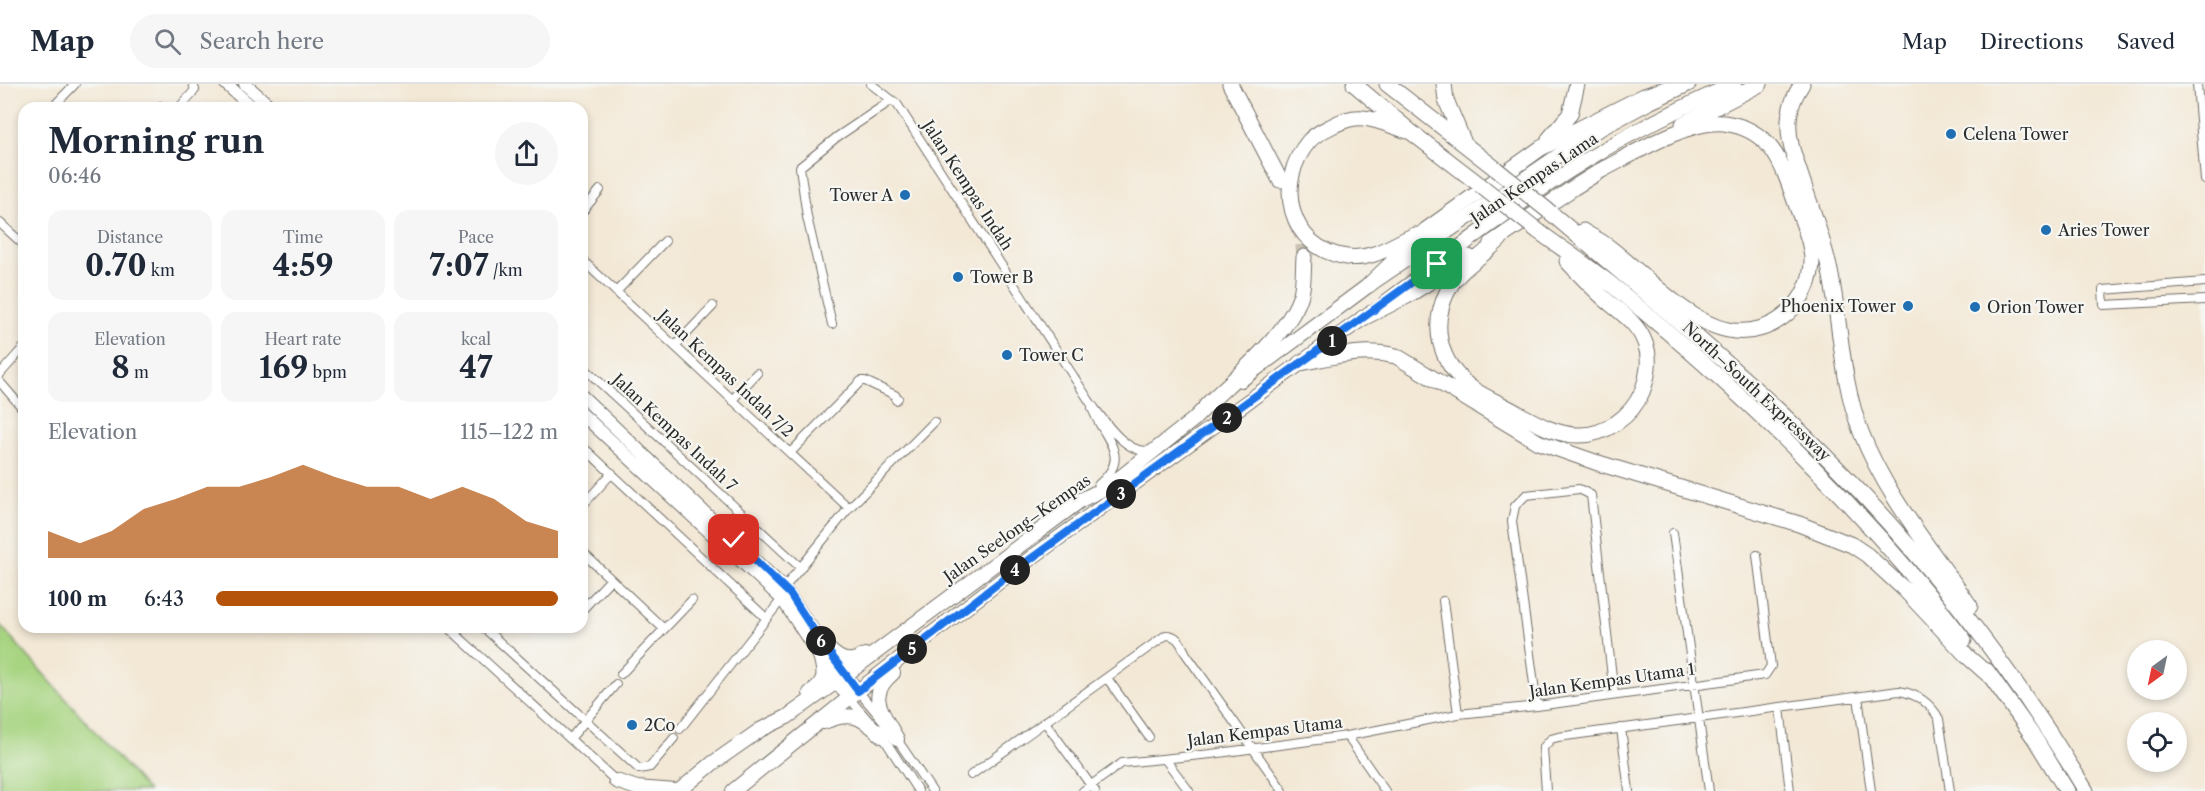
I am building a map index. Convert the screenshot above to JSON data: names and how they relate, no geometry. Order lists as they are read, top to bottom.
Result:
{
  "streets": {
    "highway": ["North–South Expressway"],
    "main road": ["Jalan Kempas Lama", "Jalan Seelong–Kempas"],
    "street": [
      "Jalan Kempas Indah",
      "Jalan Kempas Indah 7/2",
      "Jalan Kempas Indah 7",
      "Jalan Kempas Utama 1",
      "Jalan Kempas Utama"
    ]
  },
  "crossings": [
    ["Jalan Kempas Lama", "Jalan Seelong–Kempas"],
    ["Jalan Kempas Utama 1", "Jalan Kempas Utama"]
  ],
  "places": [
    "Celena Tower",
    "Tower A",
    "Aries Tower",
    "Tower B",
    "Phoenix Tower",
    "Orion Tower",
    "Tower C",
    "2Co"
  ],
  "north": "bottom left",
  "page": {
    "header": "Map",
    "search": "Search here",
    "nav": ["Map", "Directions", "Saved"],
    "heading": ["Morning run", "06:46"],
    "stats": [
      ["Distance", "0.70 km"],
      ["Time", "4:59"],
      ["Pace", "7:07 /km"],
      ["Elevation", "8 m"],
      ["Heart rate", "169 bpm"],
      ["kcal", "47"]
    ],
    "pins": [
      "1",
      "2",
      "3",
      "4",
      "6",
      "5"
    ],
    "chart": ["Elevation", "115–122 m"],
    "list": [
      {
        "name": "100 m",
        "note": "6:43"
      }
    ]
  }
}
